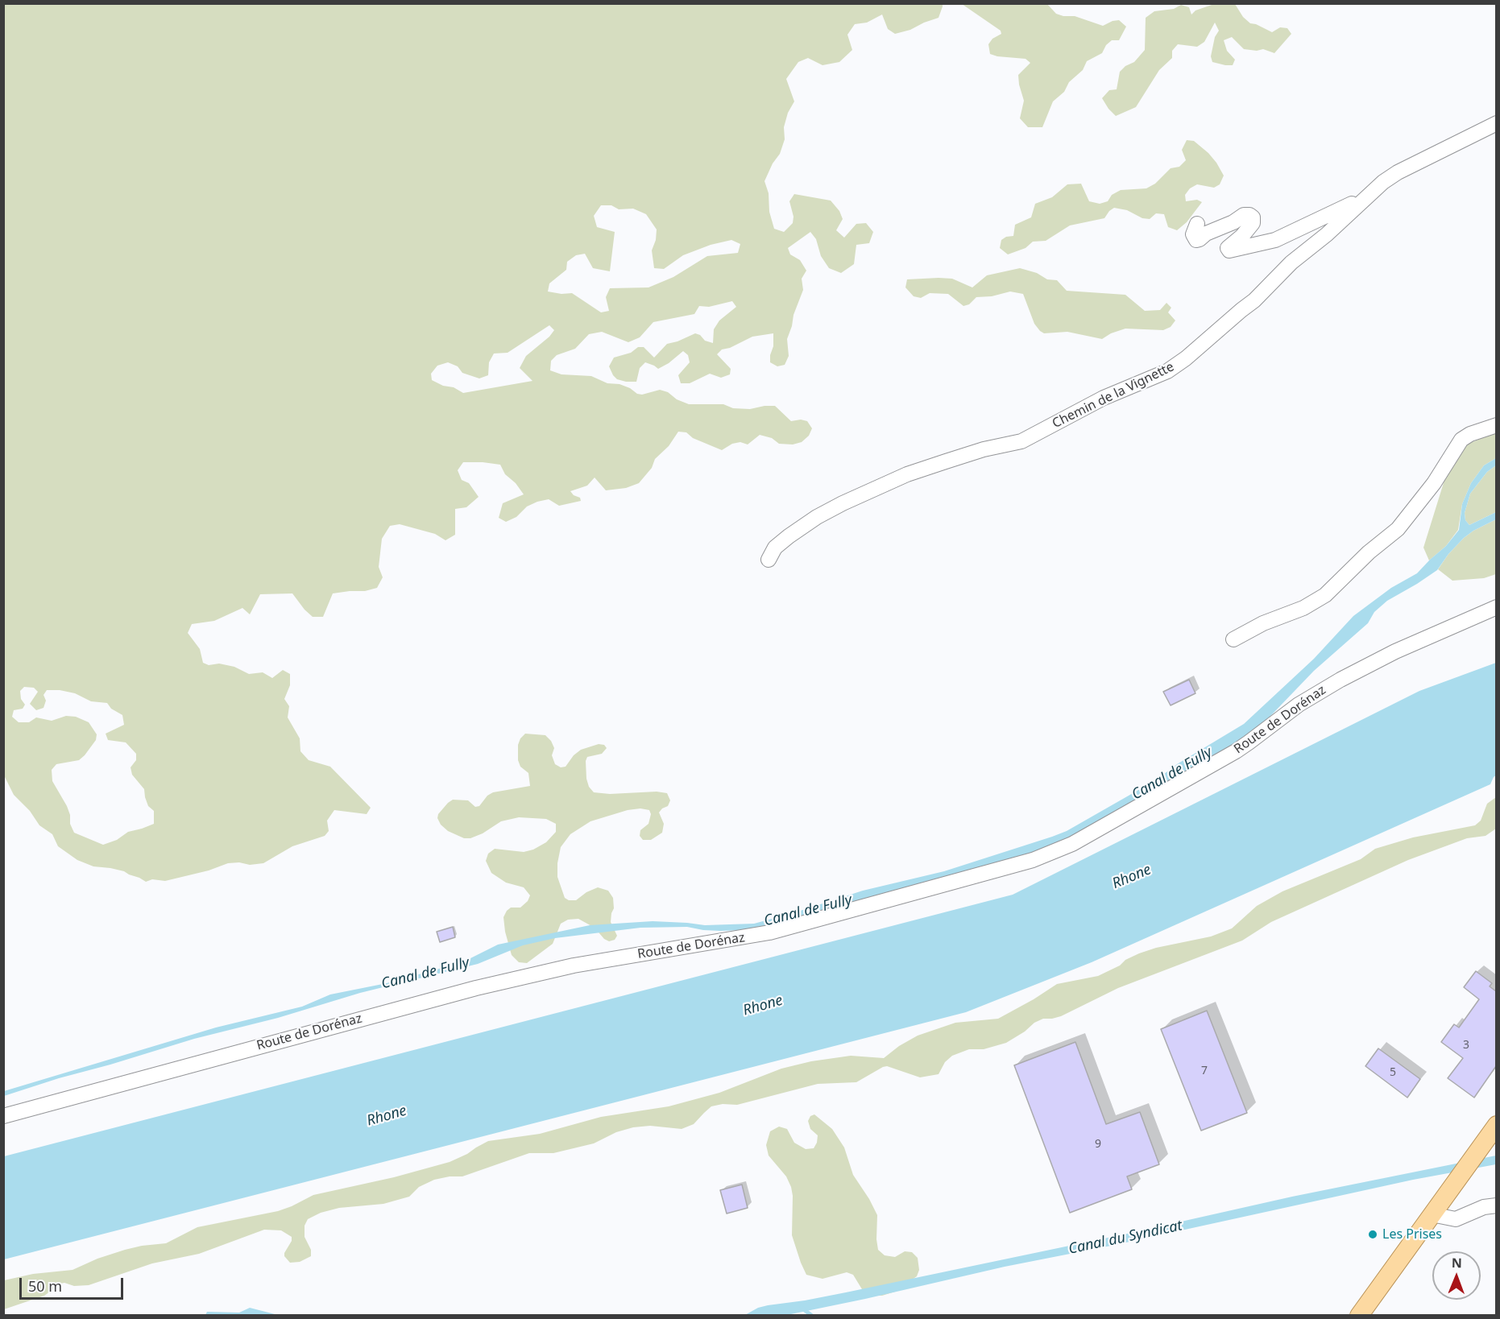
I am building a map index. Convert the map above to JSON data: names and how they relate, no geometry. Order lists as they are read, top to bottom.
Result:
{
  "streets": {
    "street": ["Chemin de la Vignette", "Route de Dorénaz"]
  },
  "water": ["Canal de Fully", "Rhone", "Canal du Syndicat"],
  "places": ["Les Prises"],
  "house_numbers": [
    "3",
    "7",
    "5",
    "9"
  ],
  "scale_bar": "50 m",
  "north": "top"
}
